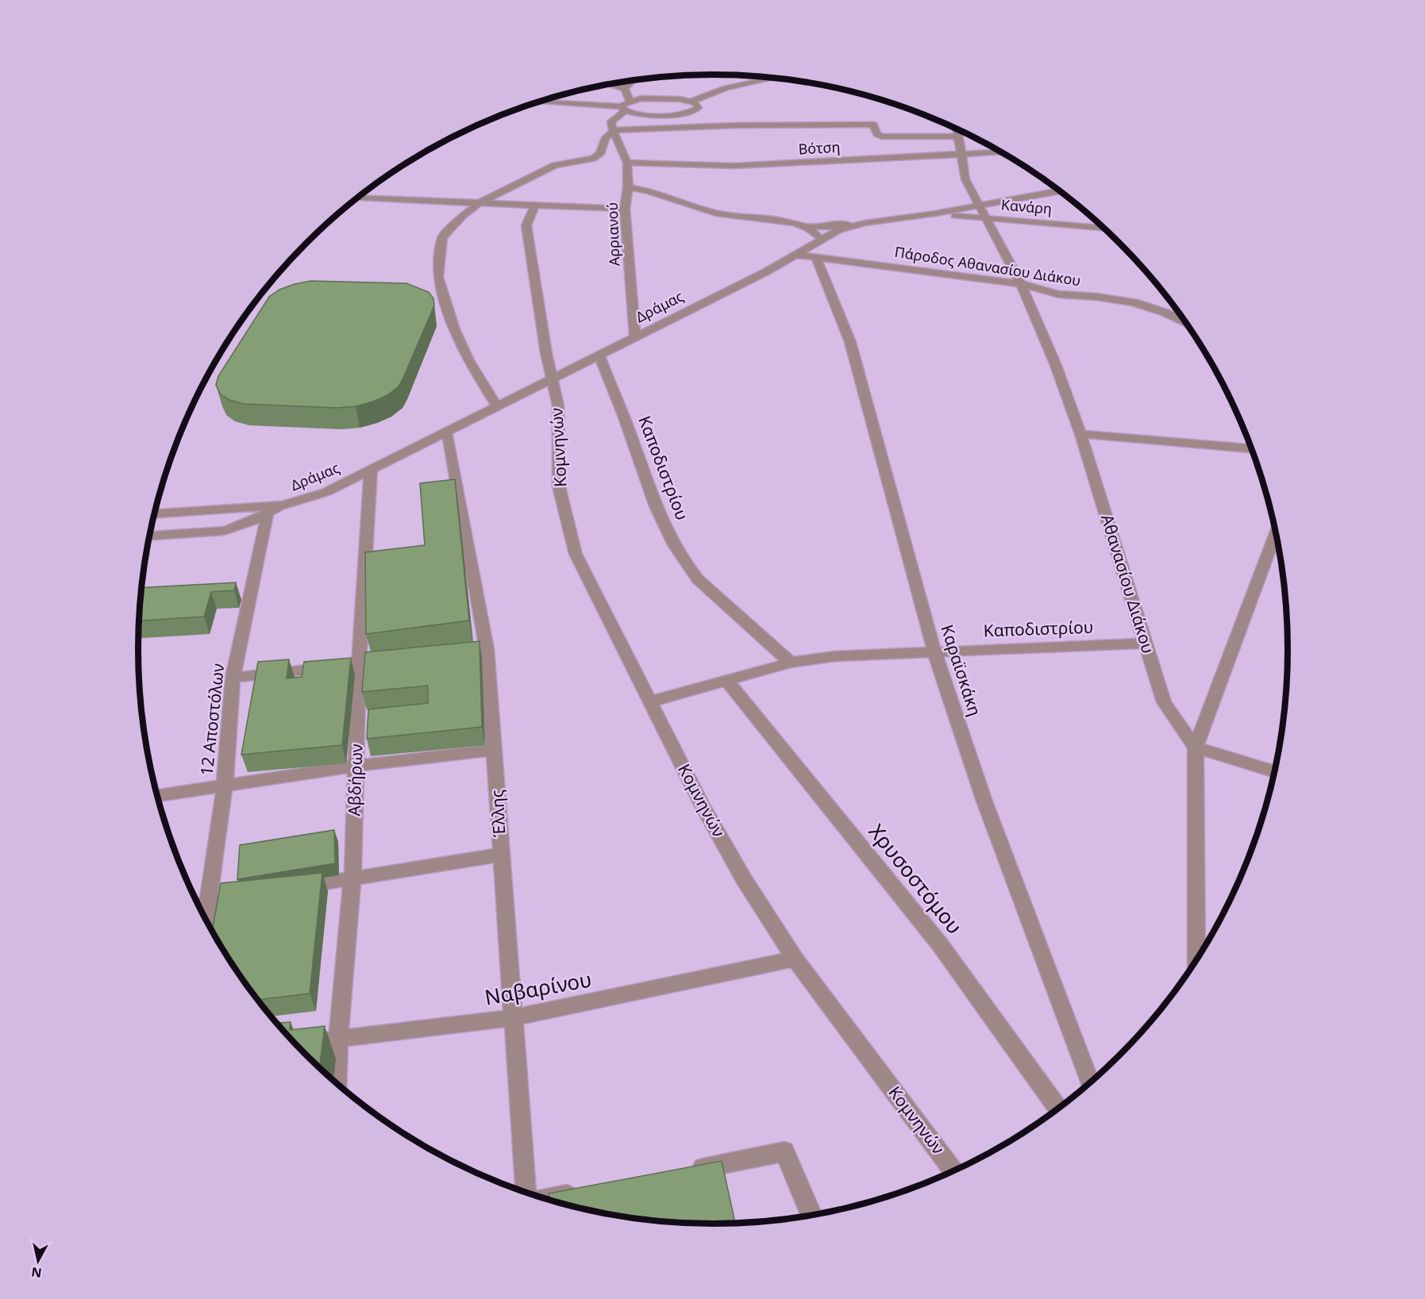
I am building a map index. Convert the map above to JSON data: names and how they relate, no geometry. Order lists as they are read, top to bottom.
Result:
{
  "streets": {
    "street": [
      "Βότση",
      "Κανάρη",
      "Αρριανού",
      "Πάροδος Αθανασίου Διάκου",
      "Δράμας",
      "Κομνηνών",
      "Καποδιστρίου",
      "Αθανασίου Διάκου",
      "Καραϊσκάκη",
      "12 Αποστόλων",
      "Αβδήρων",
      "Έλλης",
      "Χρυσοστόμου",
      "Ναβαρίνου"
    ]
  },
  "crossings": [
    ["Βότση", "Αρριανού"],
    ["Βότση", "Αθανασίου Διάκου"],
    ["Κανάρη", "Δράμας"],
    ["Κανάρη", "Αθανασίου Διάκου"],
    ["Αρριανού", "Δράμας"],
    ["Πάροδος Αθανασίου Διάκου", "Δράμας"],
    ["Πάροδος Αθανασίου Διάκου", "Αθανασίου Διάκου"],
    ["Πάροδος Αθανασίου Διάκου", "Καραϊσκάκη"],
    ["Δράμας", "Κομνηνών"],
    ["Δράμας", "Καποδιστρίου"],
    ["Δράμας", "Αθανασίου Διάκου"],
    ["Δράμας", "12 Αποστόλων"],
    ["Δράμας", "Αβδήρων"],
    ["Δράμας", "Έλλης"],
    ["Κομνηνών", "Καποδιστρίου"],
    ["Κομνηνών", "Ναβαρίνου"],
    ["Καποδιστρίου", "Αθανασίου Διάκου"],
    ["Καποδιστρίου", "Καραϊσκάκη"],
    ["Καποδιστρίου", "Χρυσοστόμου"],
    ["Αβδήρων", "Ναβαρίνου"],
    ["Έλλης", "Ναβαρίνου"]
  ],
  "north": "bottom"
}
